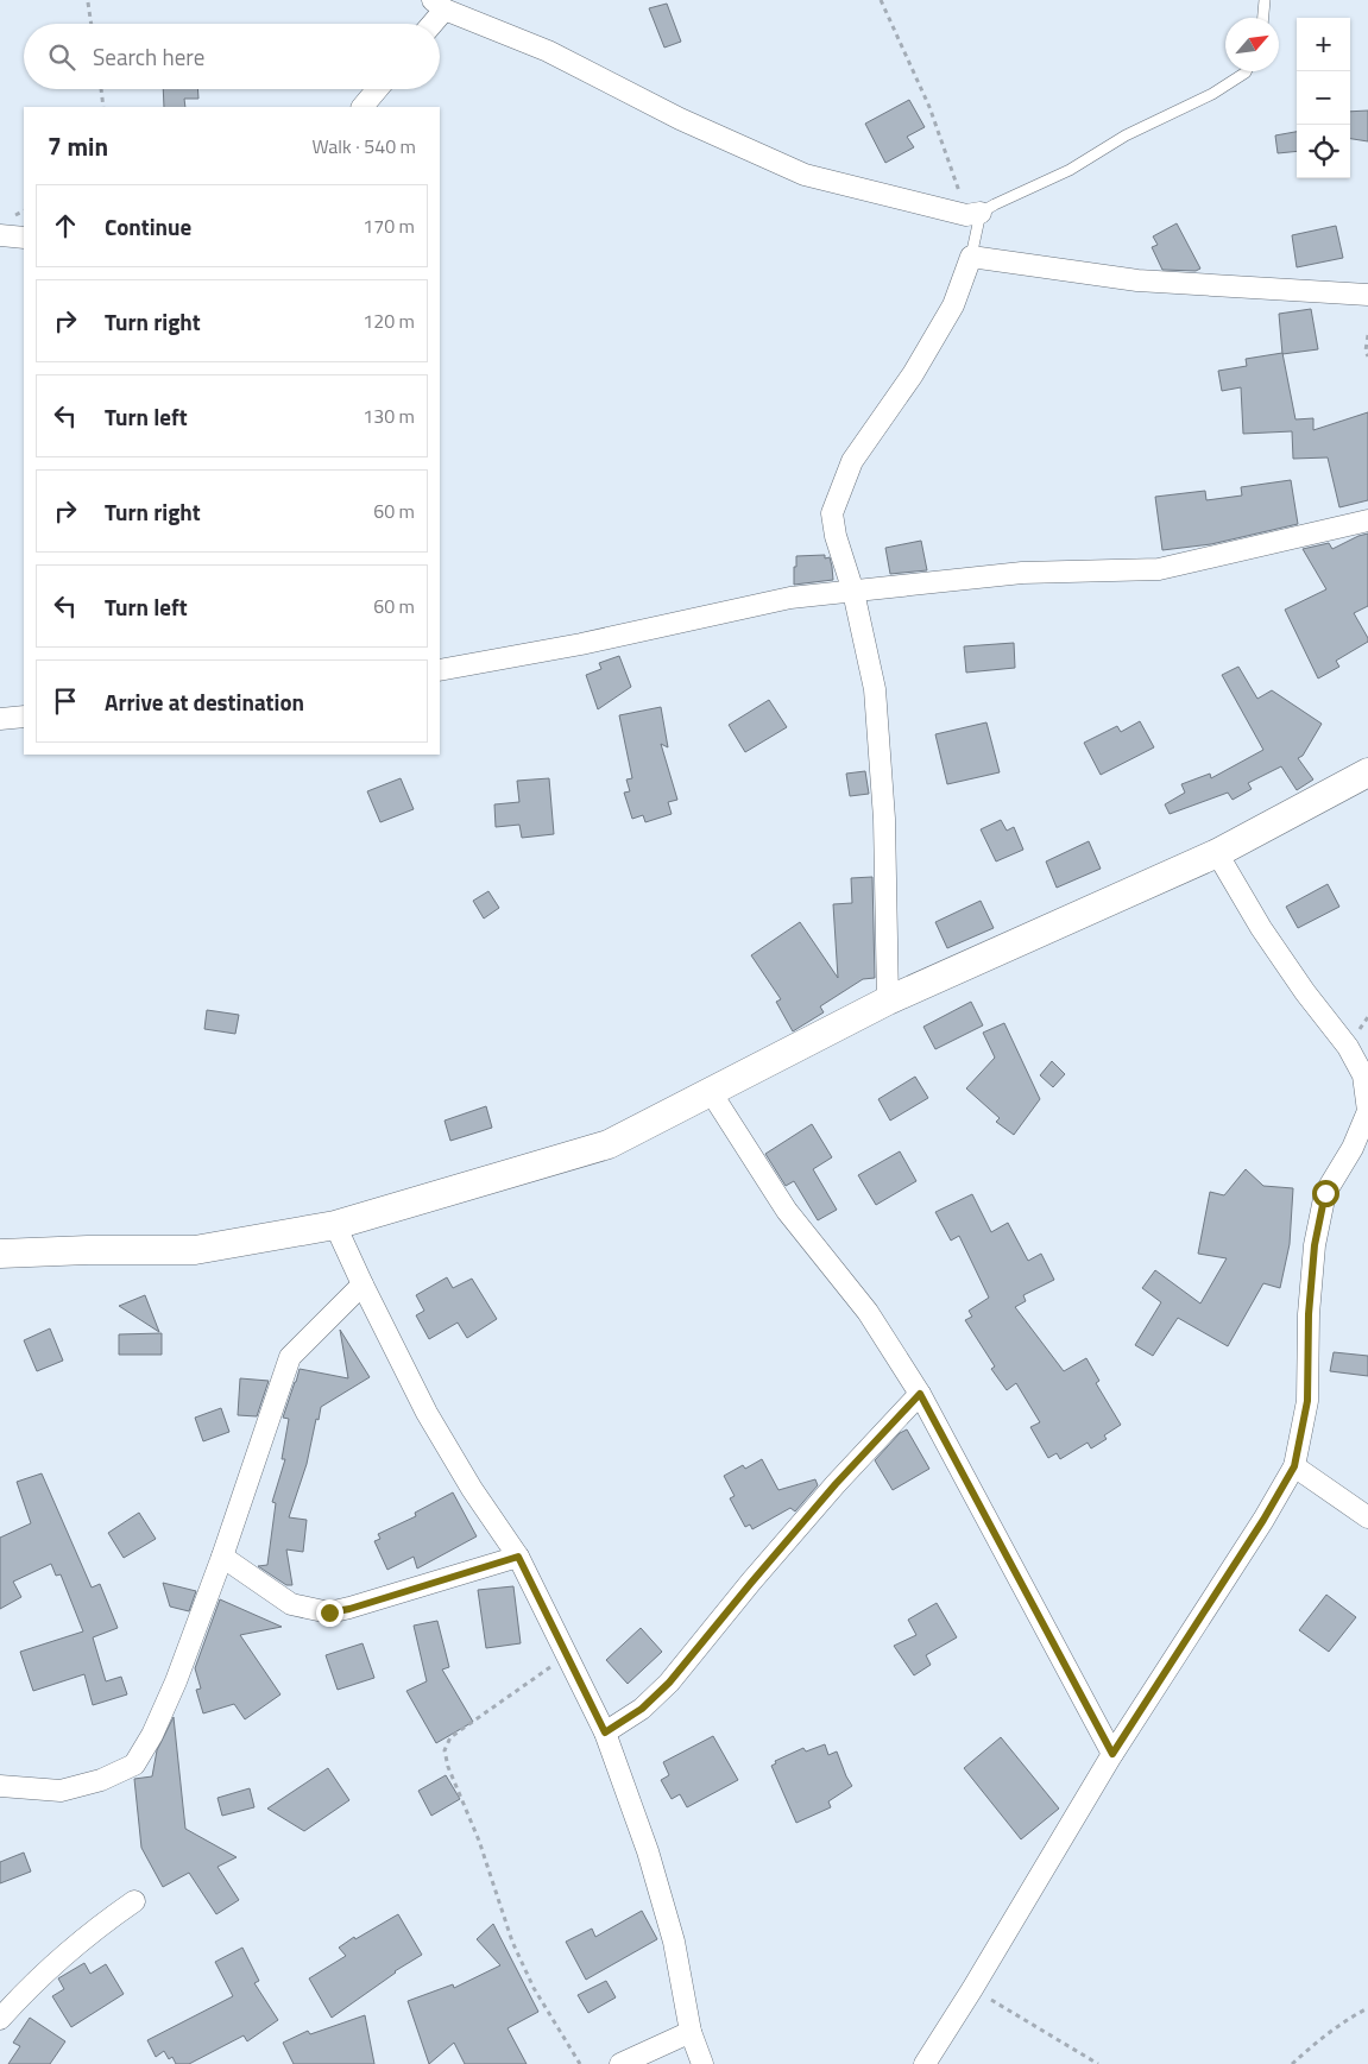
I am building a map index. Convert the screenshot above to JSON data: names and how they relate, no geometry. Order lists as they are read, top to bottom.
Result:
{
  "north": "top right",
  "page": {
    "map_buttons": ["+", "−"],
    "search": "Search here",
    "heading": ["7 min", "Walk · 540 m"],
    "list": [
      ["Continue", "170 m"],
      ["Turn right", "120 m"],
      ["Turn left", "130 m"],
      ["Turn right", "60 m"],
      ["Turn left", "60 m"],
      "Arrive at destination"
    ]
  }
}
